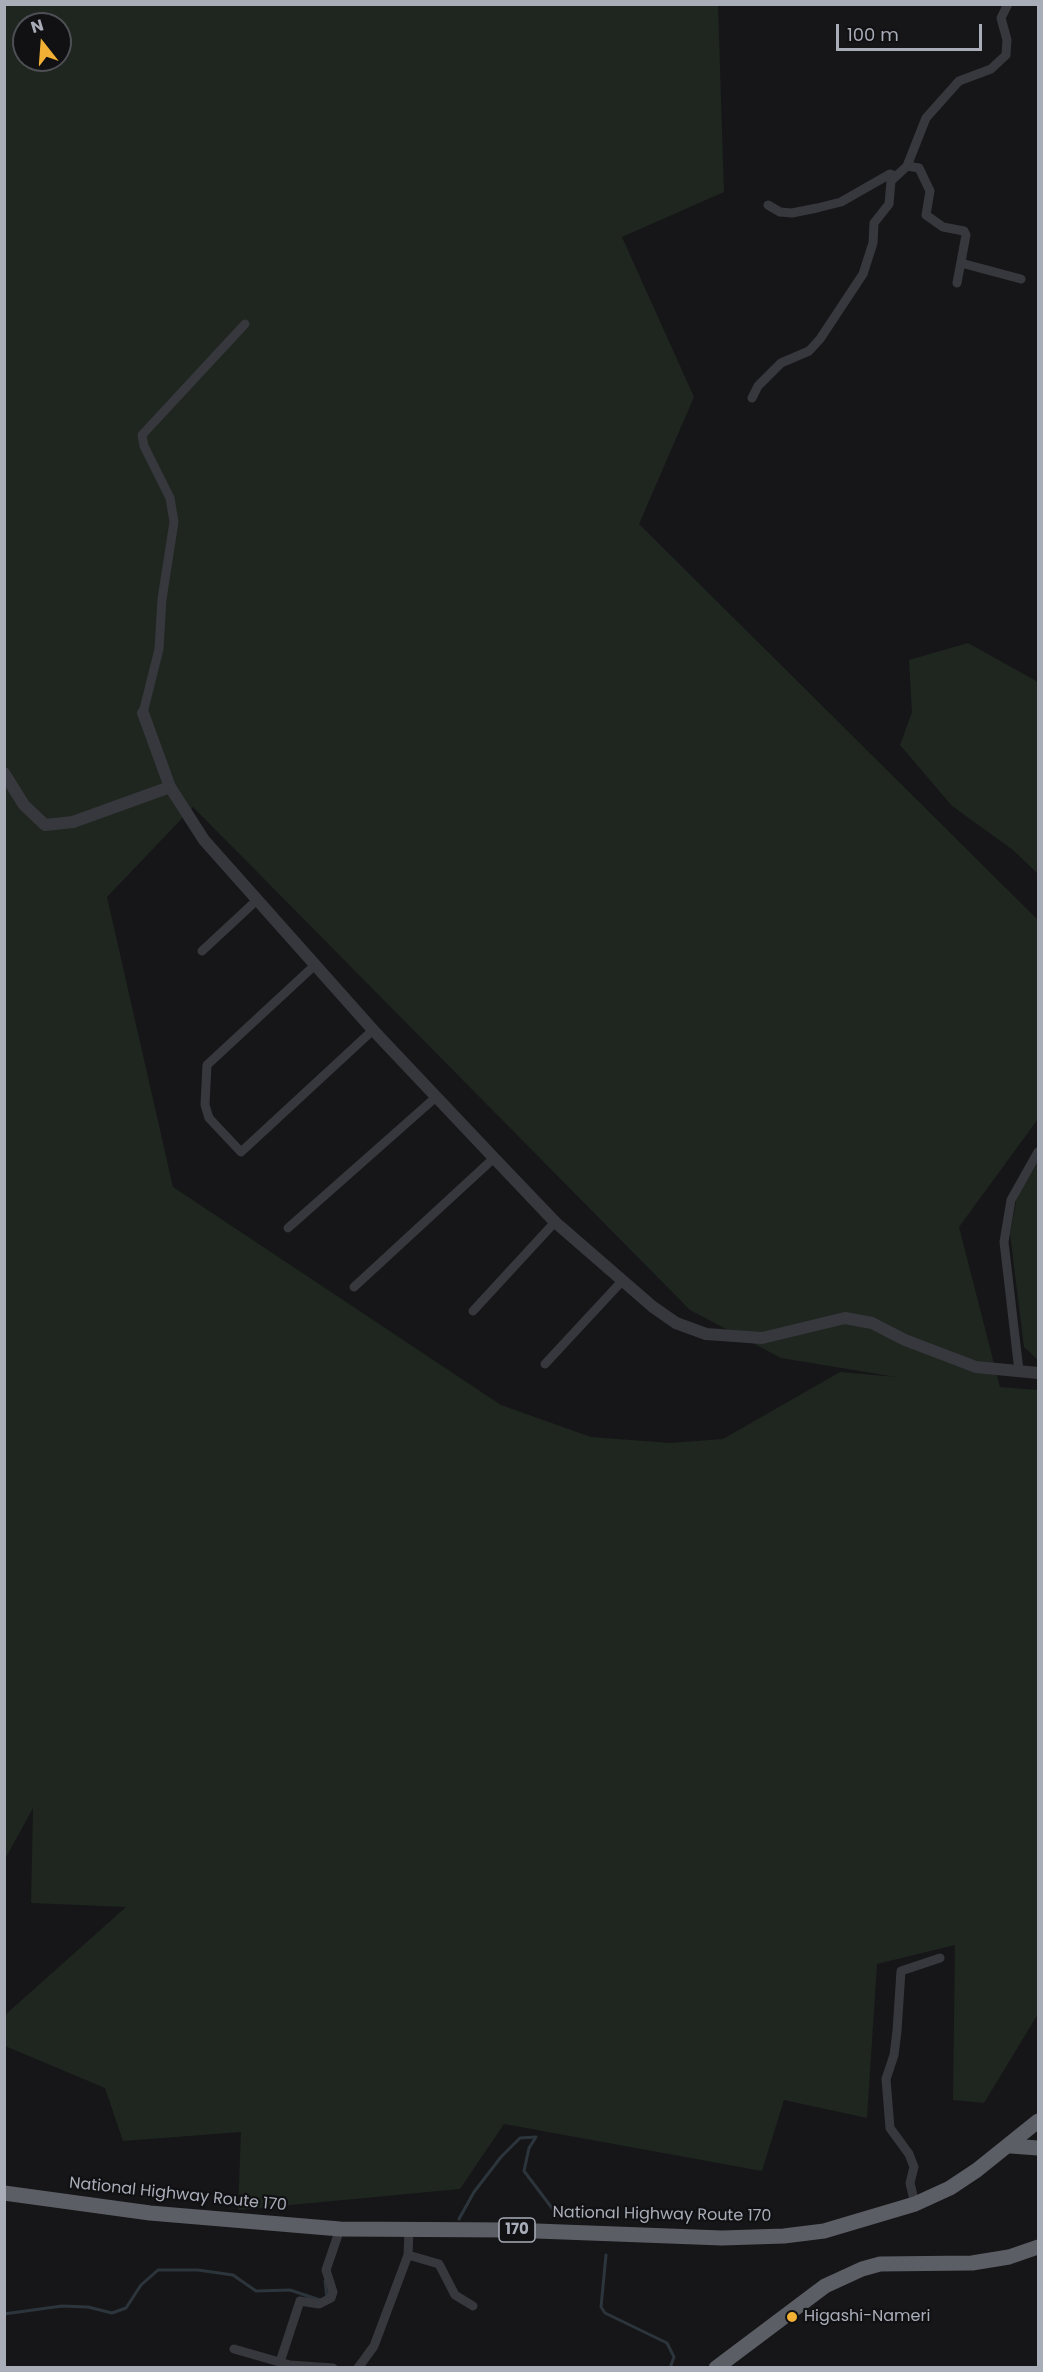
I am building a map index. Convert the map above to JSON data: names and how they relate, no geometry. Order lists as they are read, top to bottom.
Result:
{
  "streets": {
    "highway": ["National Highway Route 170", "170"]
  },
  "places": ["Higashi-Nameri"],
  "scale_bar": "100 m",
  "north": "top"
}
